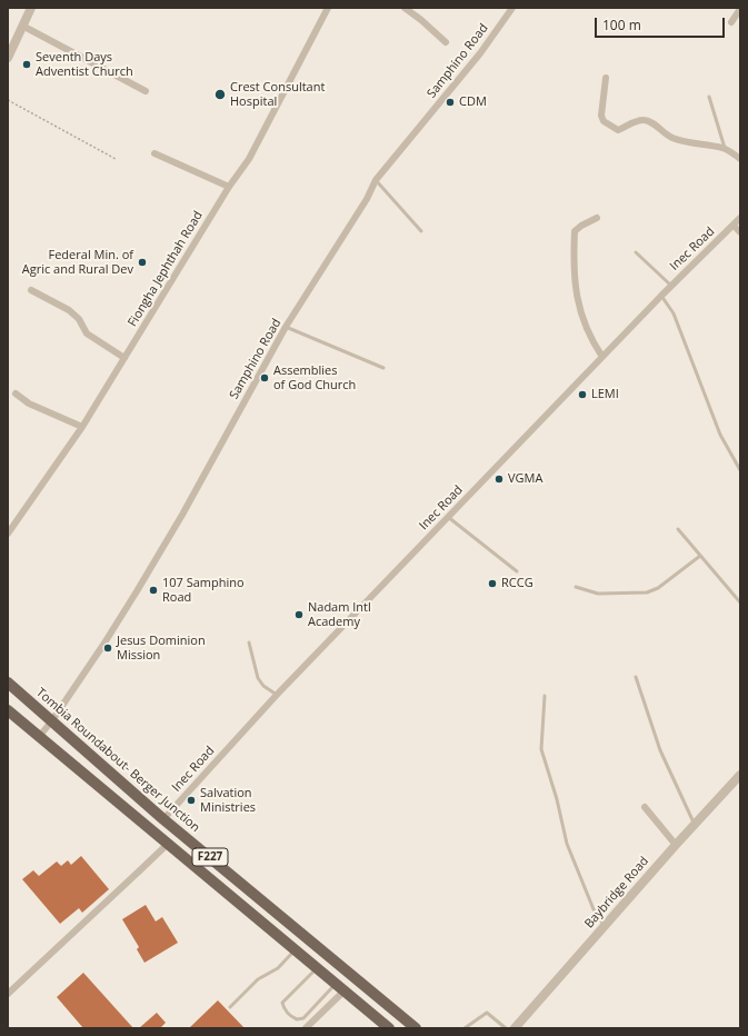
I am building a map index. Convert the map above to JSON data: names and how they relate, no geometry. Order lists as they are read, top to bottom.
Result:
{
  "streets": {
    "main road": ["Tombia Roundabout- Berger Junction", "F227"],
    "street": [
      "Samphino Road",
      "Inec Road",
      "Fiongha Jephthah Road",
      "Baybridge Road"
    ]
  },
  "crossings": [
    ["Samphino Road", "Tombia Roundabout- Berger Junction"],
    ["Samphino Road", "F227"],
    ["Inec Road", "Tombia Roundabout- Berger Junction"]
  ],
  "places": [
    "Seventh Days Adventist Church",
    "Crest Consultant Hospital",
    "CDM",
    "Federal Min. of Agric and Rural Dev",
    "Assemblies of God Church",
    "LEMI",
    "VGMA",
    "RCCG",
    "107 Samphino Road",
    "Nadam Intl Academy",
    "Jesus Dominion Mission",
    "Salvation Ministries"
  ],
  "scale_bar": "100 m"
}
